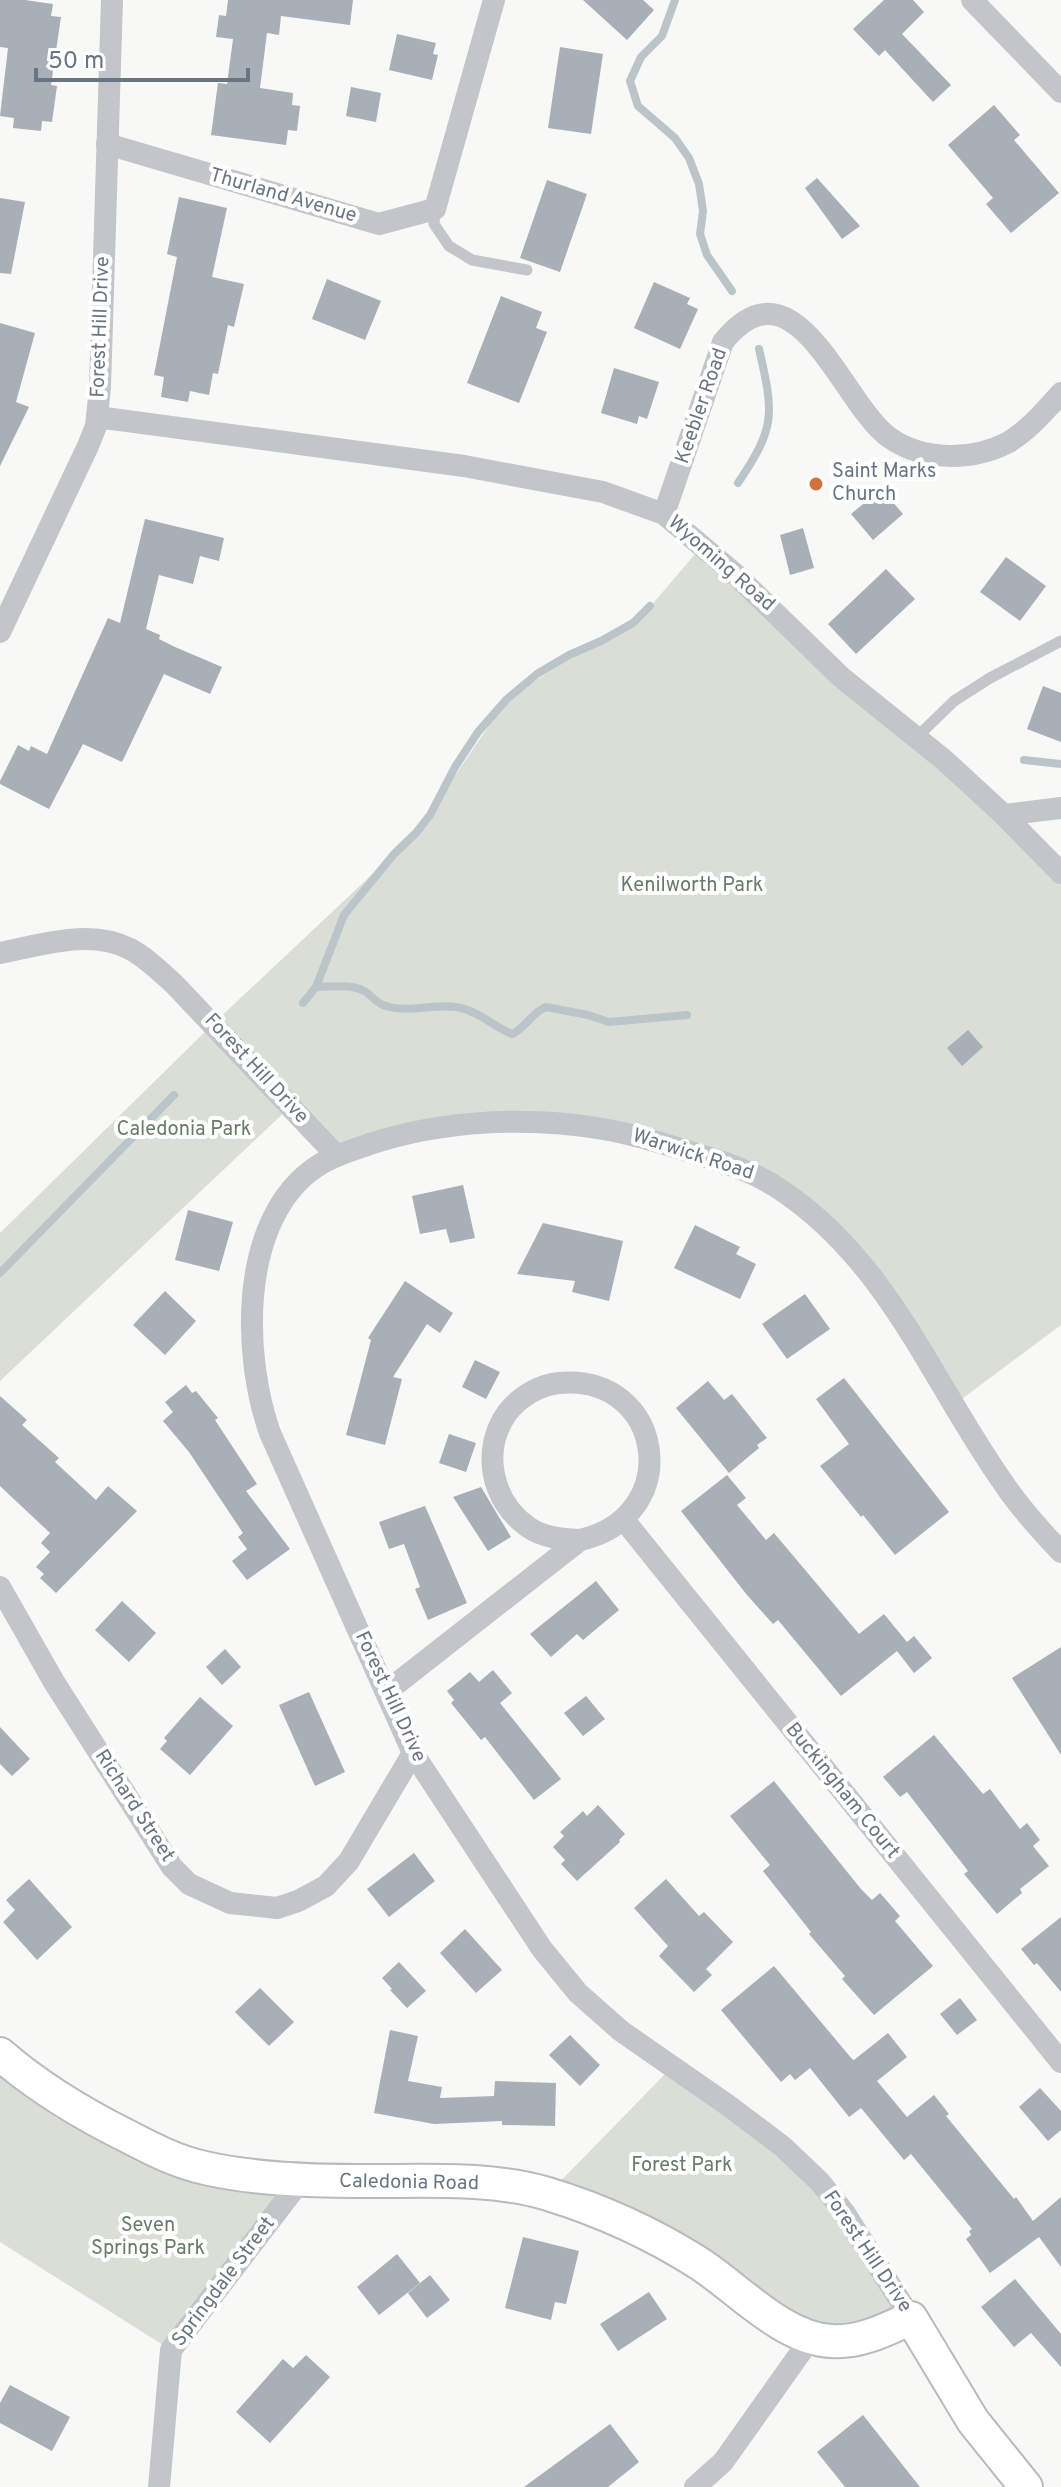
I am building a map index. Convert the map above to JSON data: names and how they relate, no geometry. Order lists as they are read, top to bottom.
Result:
{
  "streets": {
    "street": [
      "Thurland Avenue",
      "Forest Hill Drive",
      "Keebler Road",
      "Wyoming Road",
      "Warwick Road",
      "Buckingham Court",
      "Richard Street",
      "Caledonia Road",
      "Springdale Street"
    ]
  },
  "crossings": [
    ["Thurland Avenue", "Forest Hill Drive"],
    ["Forest Hill Drive", "Wyoming Road"],
    ["Forest Hill Drive", "Warwick Road"],
    ["Forest Hill Drive", "Richard Street"],
    ["Forest Hill Drive", "Caledonia Road"],
    ["Keebler Road", "Wyoming Road"],
    ["Caledonia Road", "Springdale Street"]
  ],
  "parks": [
    "Kenilworth Park",
    "Caledonia Park",
    "Forest Park",
    "Seven Springs Park"
  ],
  "places": ["Saint Marks Church"],
  "scale_bar": "50 m"
}
